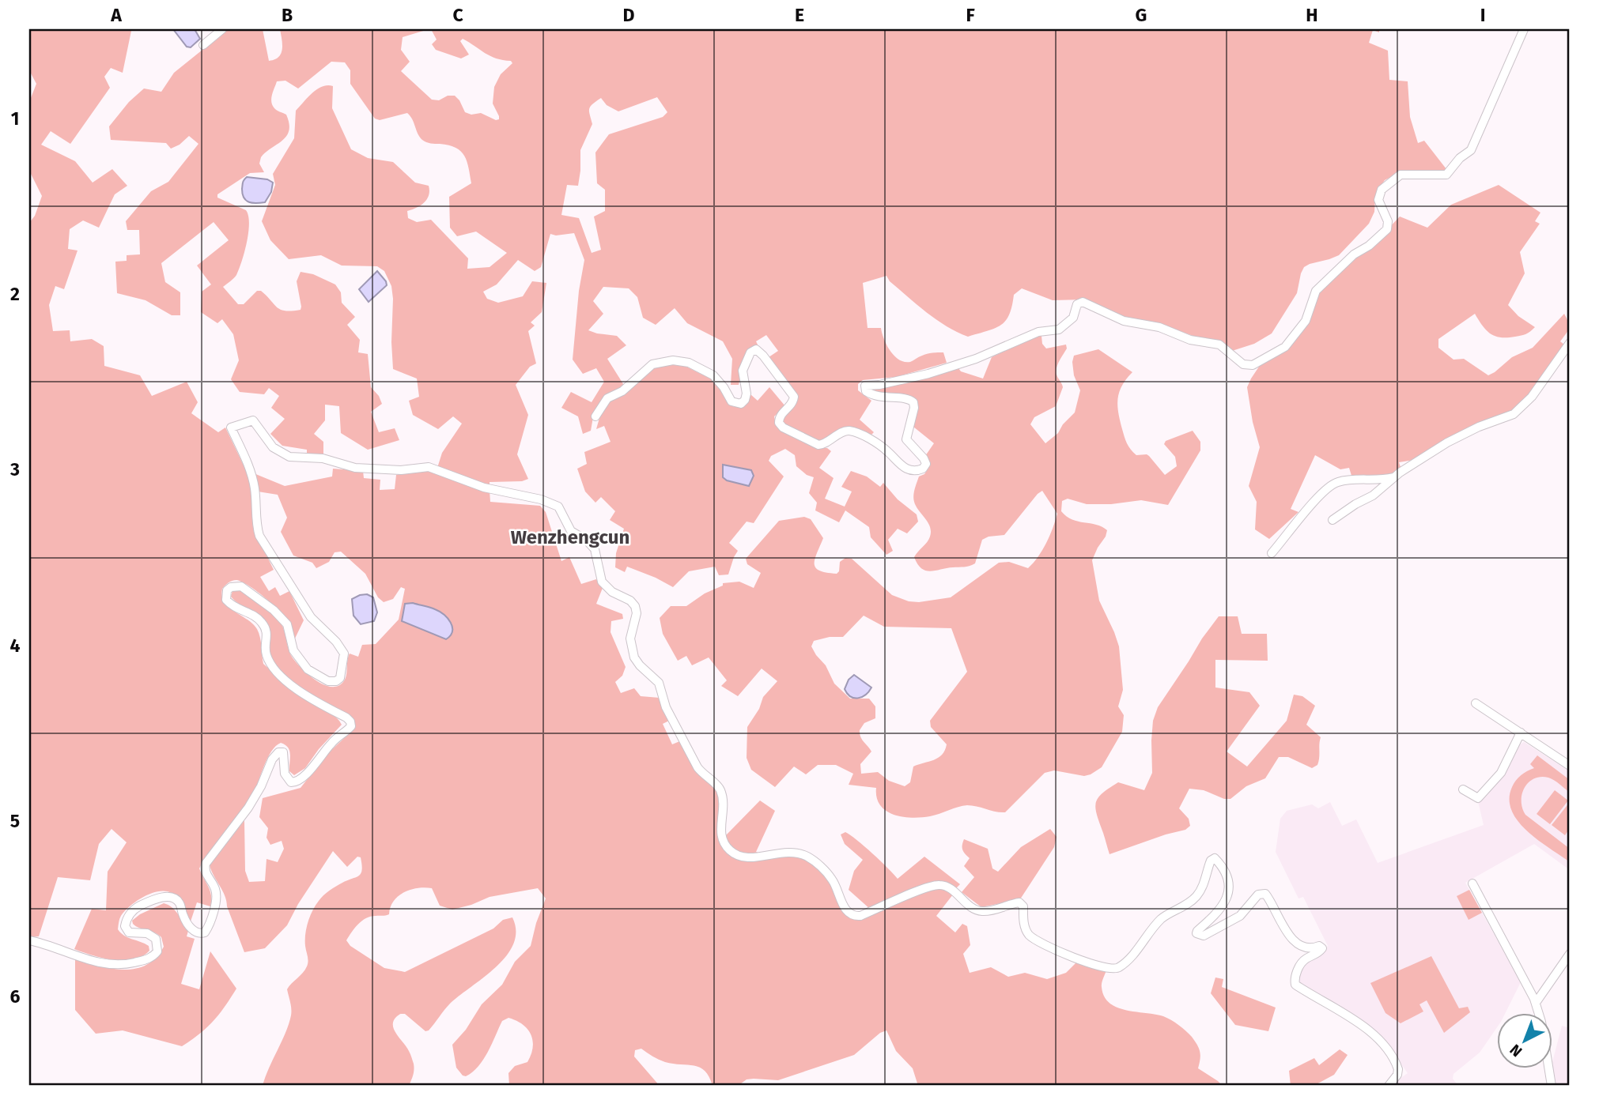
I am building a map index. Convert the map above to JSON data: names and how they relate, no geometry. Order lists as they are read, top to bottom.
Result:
{
  "districts": ["Wenzhengcun"],
  "north": "bottom left",
  "grid": {
    "columns": [
      "A",
      "B",
      "C",
      "D",
      "E",
      "F",
      "G",
      "H",
      "I"
    ],
    "rows": [
      "1",
      "2",
      "3",
      "4",
      "5",
      "6"
    ]
  }
}
